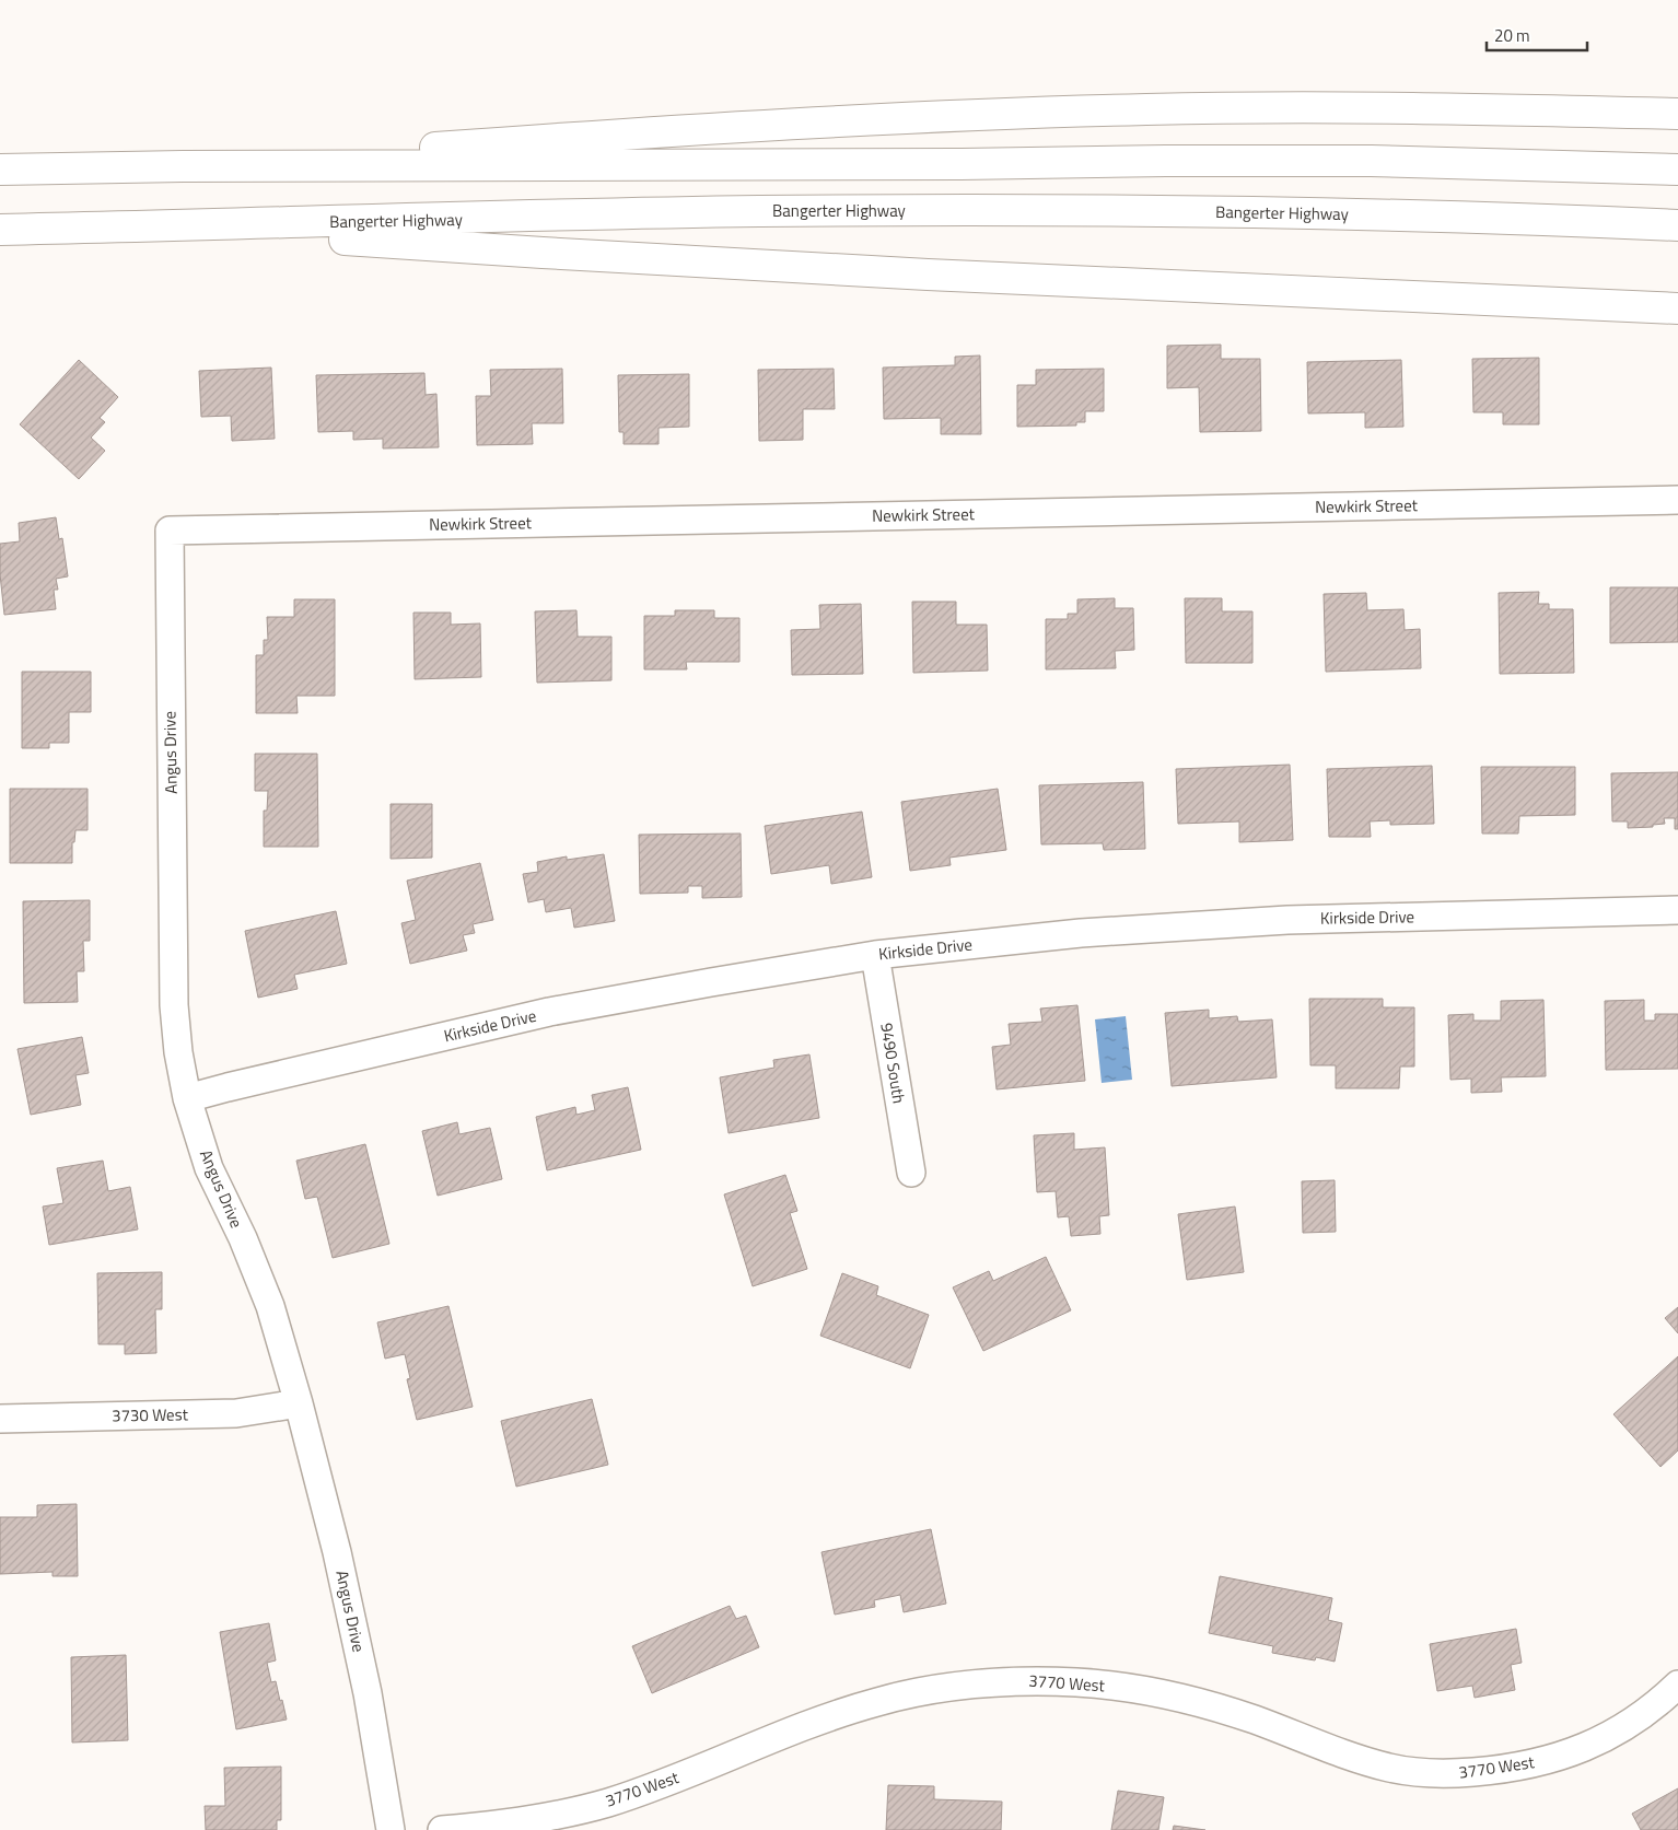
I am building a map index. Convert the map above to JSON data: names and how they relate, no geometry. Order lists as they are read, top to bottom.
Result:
{
  "streets": {
    "highway": ["Bangerter Highway"],
    "street": [
      "Newkirk Street",
      "Angus Drive",
      "Kirkside Drive",
      "9490 South",
      "3730 West",
      "3770 West"
    ]
  },
  "crossings": [
    ["Newkirk Street", "Angus Drive"],
    ["Angus Drive", "Kirkside Drive"],
    ["Angus Drive", "3730 West"],
    ["Kirkside Drive", "9490 South"]
  ],
  "scale_bar": "20 m"
}
